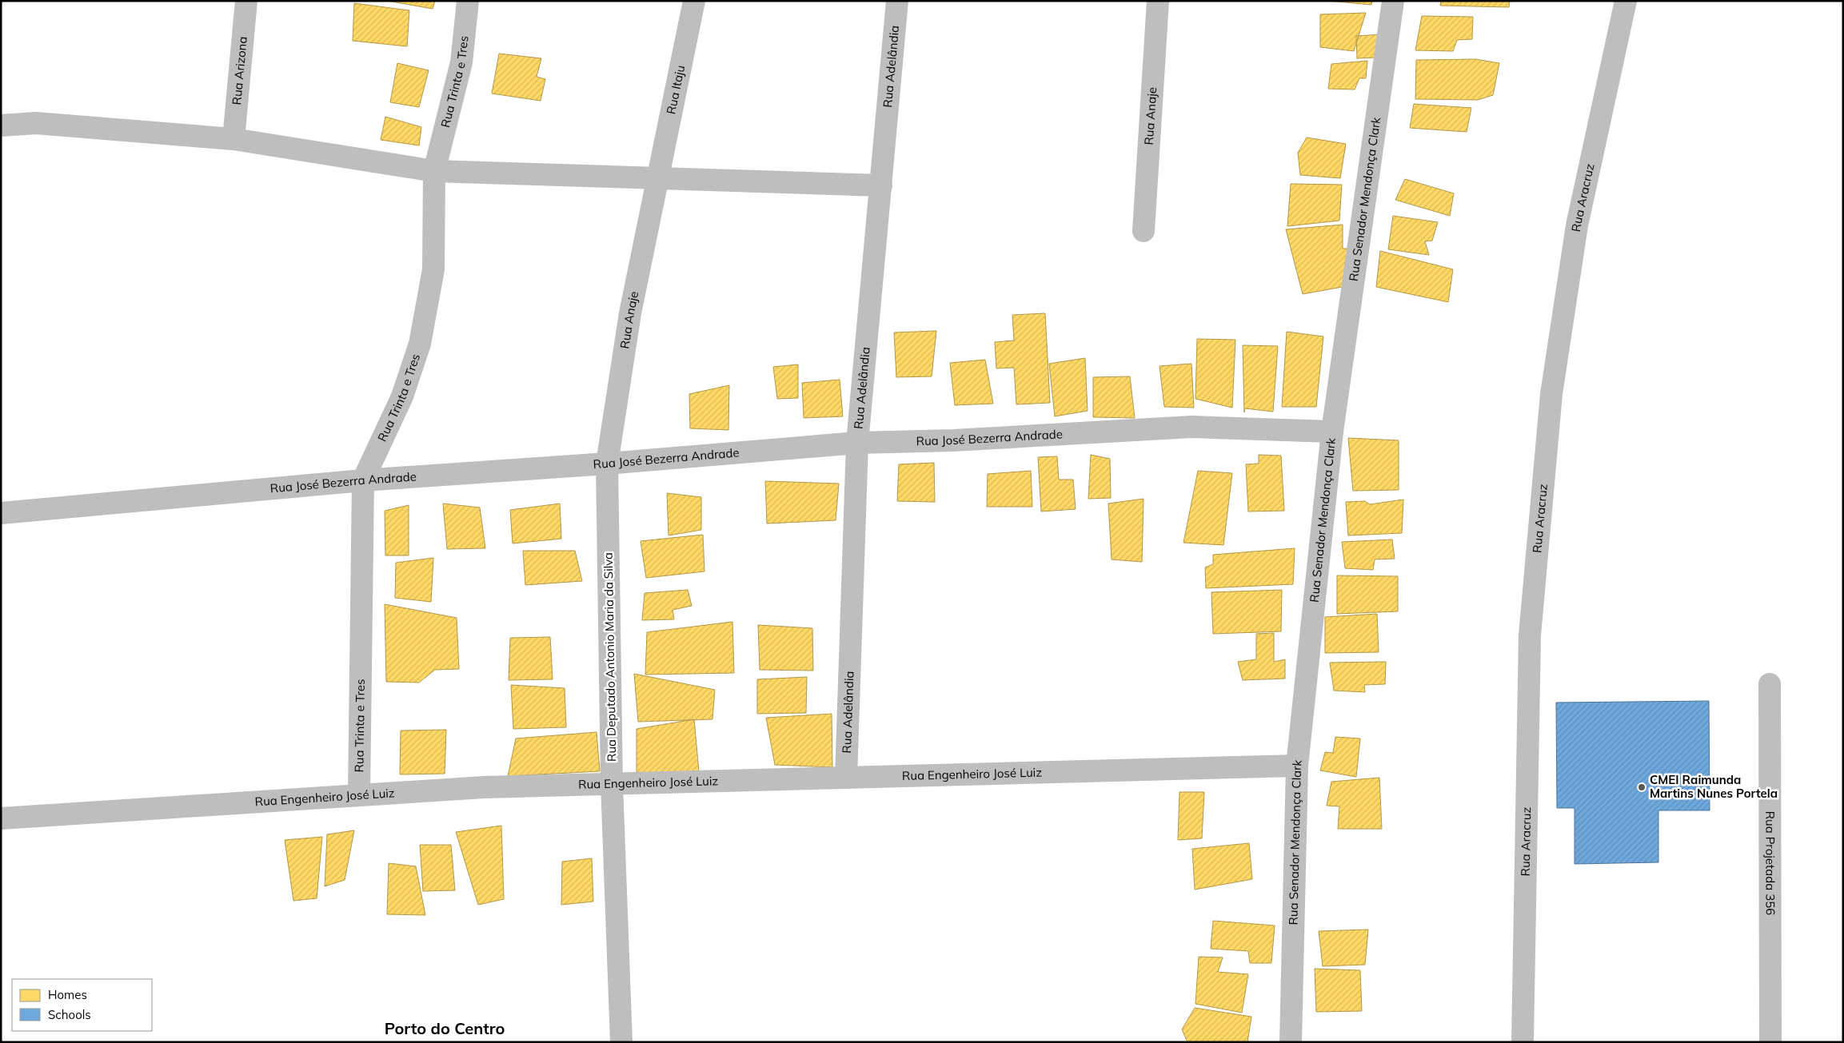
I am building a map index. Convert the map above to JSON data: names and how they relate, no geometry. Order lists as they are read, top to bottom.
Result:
{
  "streets": {
    "street": [
      "Rua Adelândia",
      "Rua Arizona",
      "Rua Trinta e Tres",
      "Rua Itaju",
      "Rua Anaje",
      "Rua Aracruz",
      "Rua Senador Mendonça Clark",
      "Rua José Bezerra Andrade",
      "Rua Deputado Antonio Maria da Silva",
      "Rua Engenheiro José Luiz",
      "Rua Projetada 356"
    ]
  },
  "crossings": [
    ["Rua Adelândia", "Rua José Bezerra Andrade"],
    ["Rua Adelândia", "Rua Engenheiro José Luiz"],
    ["Rua Trinta e Tres", "Rua José Bezerra Andrade"],
    ["Rua Trinta e Tres", "Rua Engenheiro José Luiz"],
    ["Rua Itaju", "Rua Anaje"],
    ["Rua Anaje", "Rua José Bezerra Andrade"],
    ["Rua Anaje", "Rua Deputado Antonio Maria da Silva"],
    ["Rua Senador Mendonça Clark", "Rua José Bezerra Andrade"],
    ["Rua Senador Mendonça Clark", "Rua Engenheiro José Luiz"],
    ["Rua José Bezerra Andrade", "Rua Deputado Antonio Maria da Silva"],
    ["Rua Deputado Antonio Maria da Silva", "Rua Engenheiro José Luiz"]
  ],
  "districts": ["Porto do Centro"],
  "places": ["CMEI Raimunda Martins Nunes Portela"],
  "legend": ["Homes", "Schools"]
}
